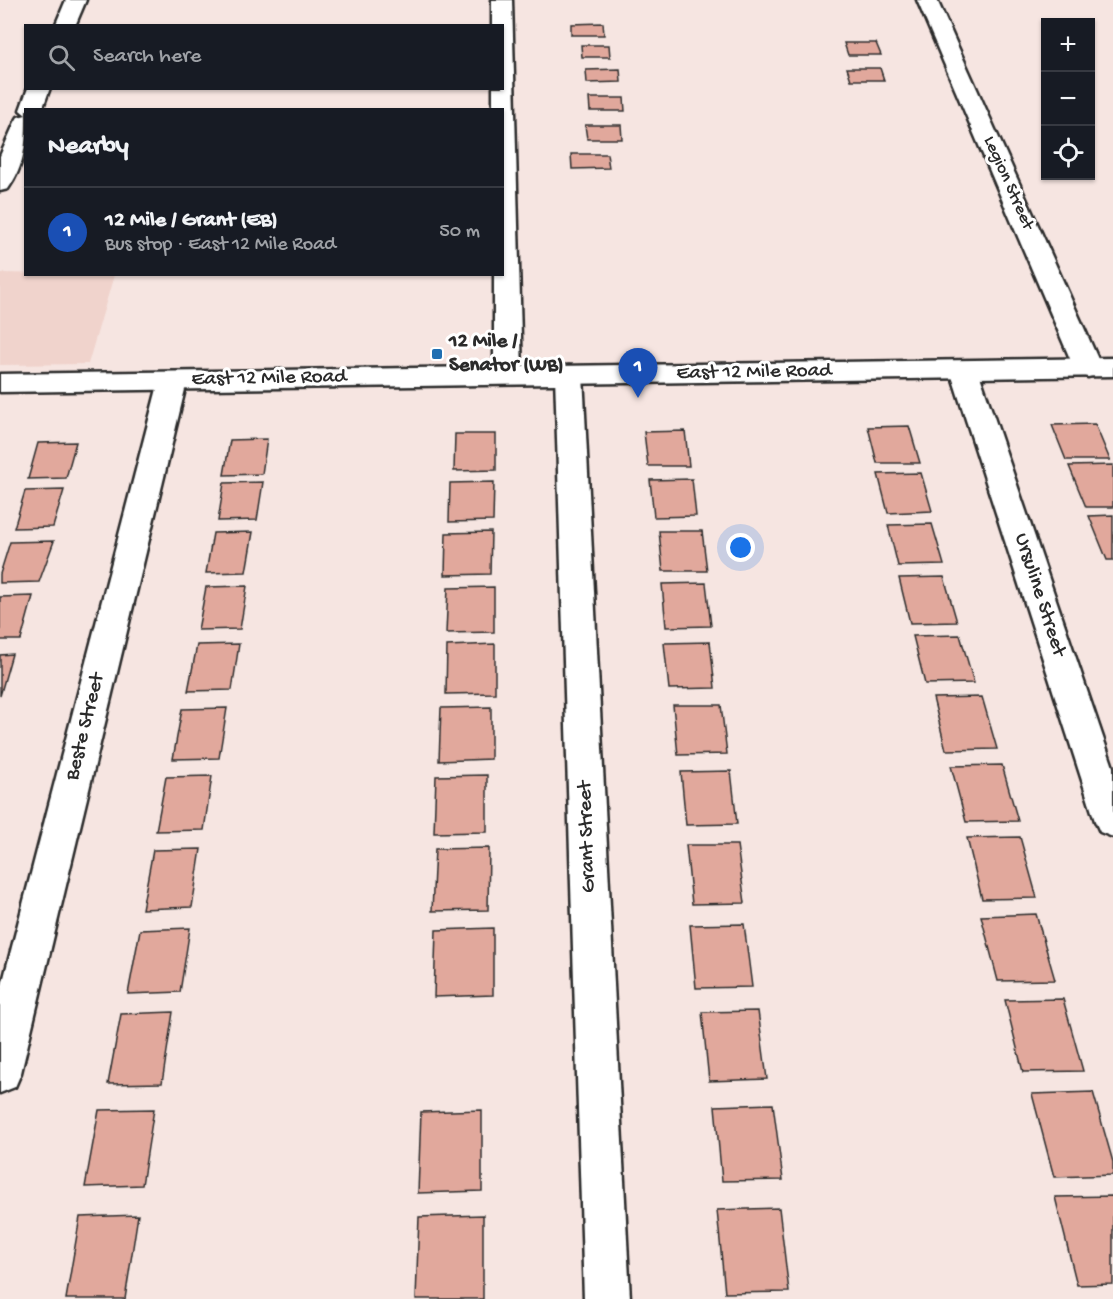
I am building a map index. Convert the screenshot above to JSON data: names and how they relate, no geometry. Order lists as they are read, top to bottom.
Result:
{
  "streets": {
    "street": [
      "Legion Street",
      "East 12 Mile Road",
      "Ursuline Street",
      "Beste Street",
      "Grant Street"
    ]
  },
  "crossings": [
    ["Legion Street", "East 12 Mile Road"],
    ["East 12 Mile Road", "Ursuline Street"],
    ["East 12 Mile Road", "Beste Street"],
    ["East 12 Mile Road", "Grant Street"]
  ],
  "places": {
    "transit": ["12 Mile / Senator (WB)"]
  },
  "page": {
    "map_buttons": ["+", "−"],
    "search": "Search here",
    "heading": "Nearby",
    "list": [
      {
        "mark": "1",
        "name": "12 Mile / Grant (EB)",
        "note": "Bus stop · East 12 Mile Road",
        "value": "50 m"
      }
    ],
    "pins": "1"
  }
}
